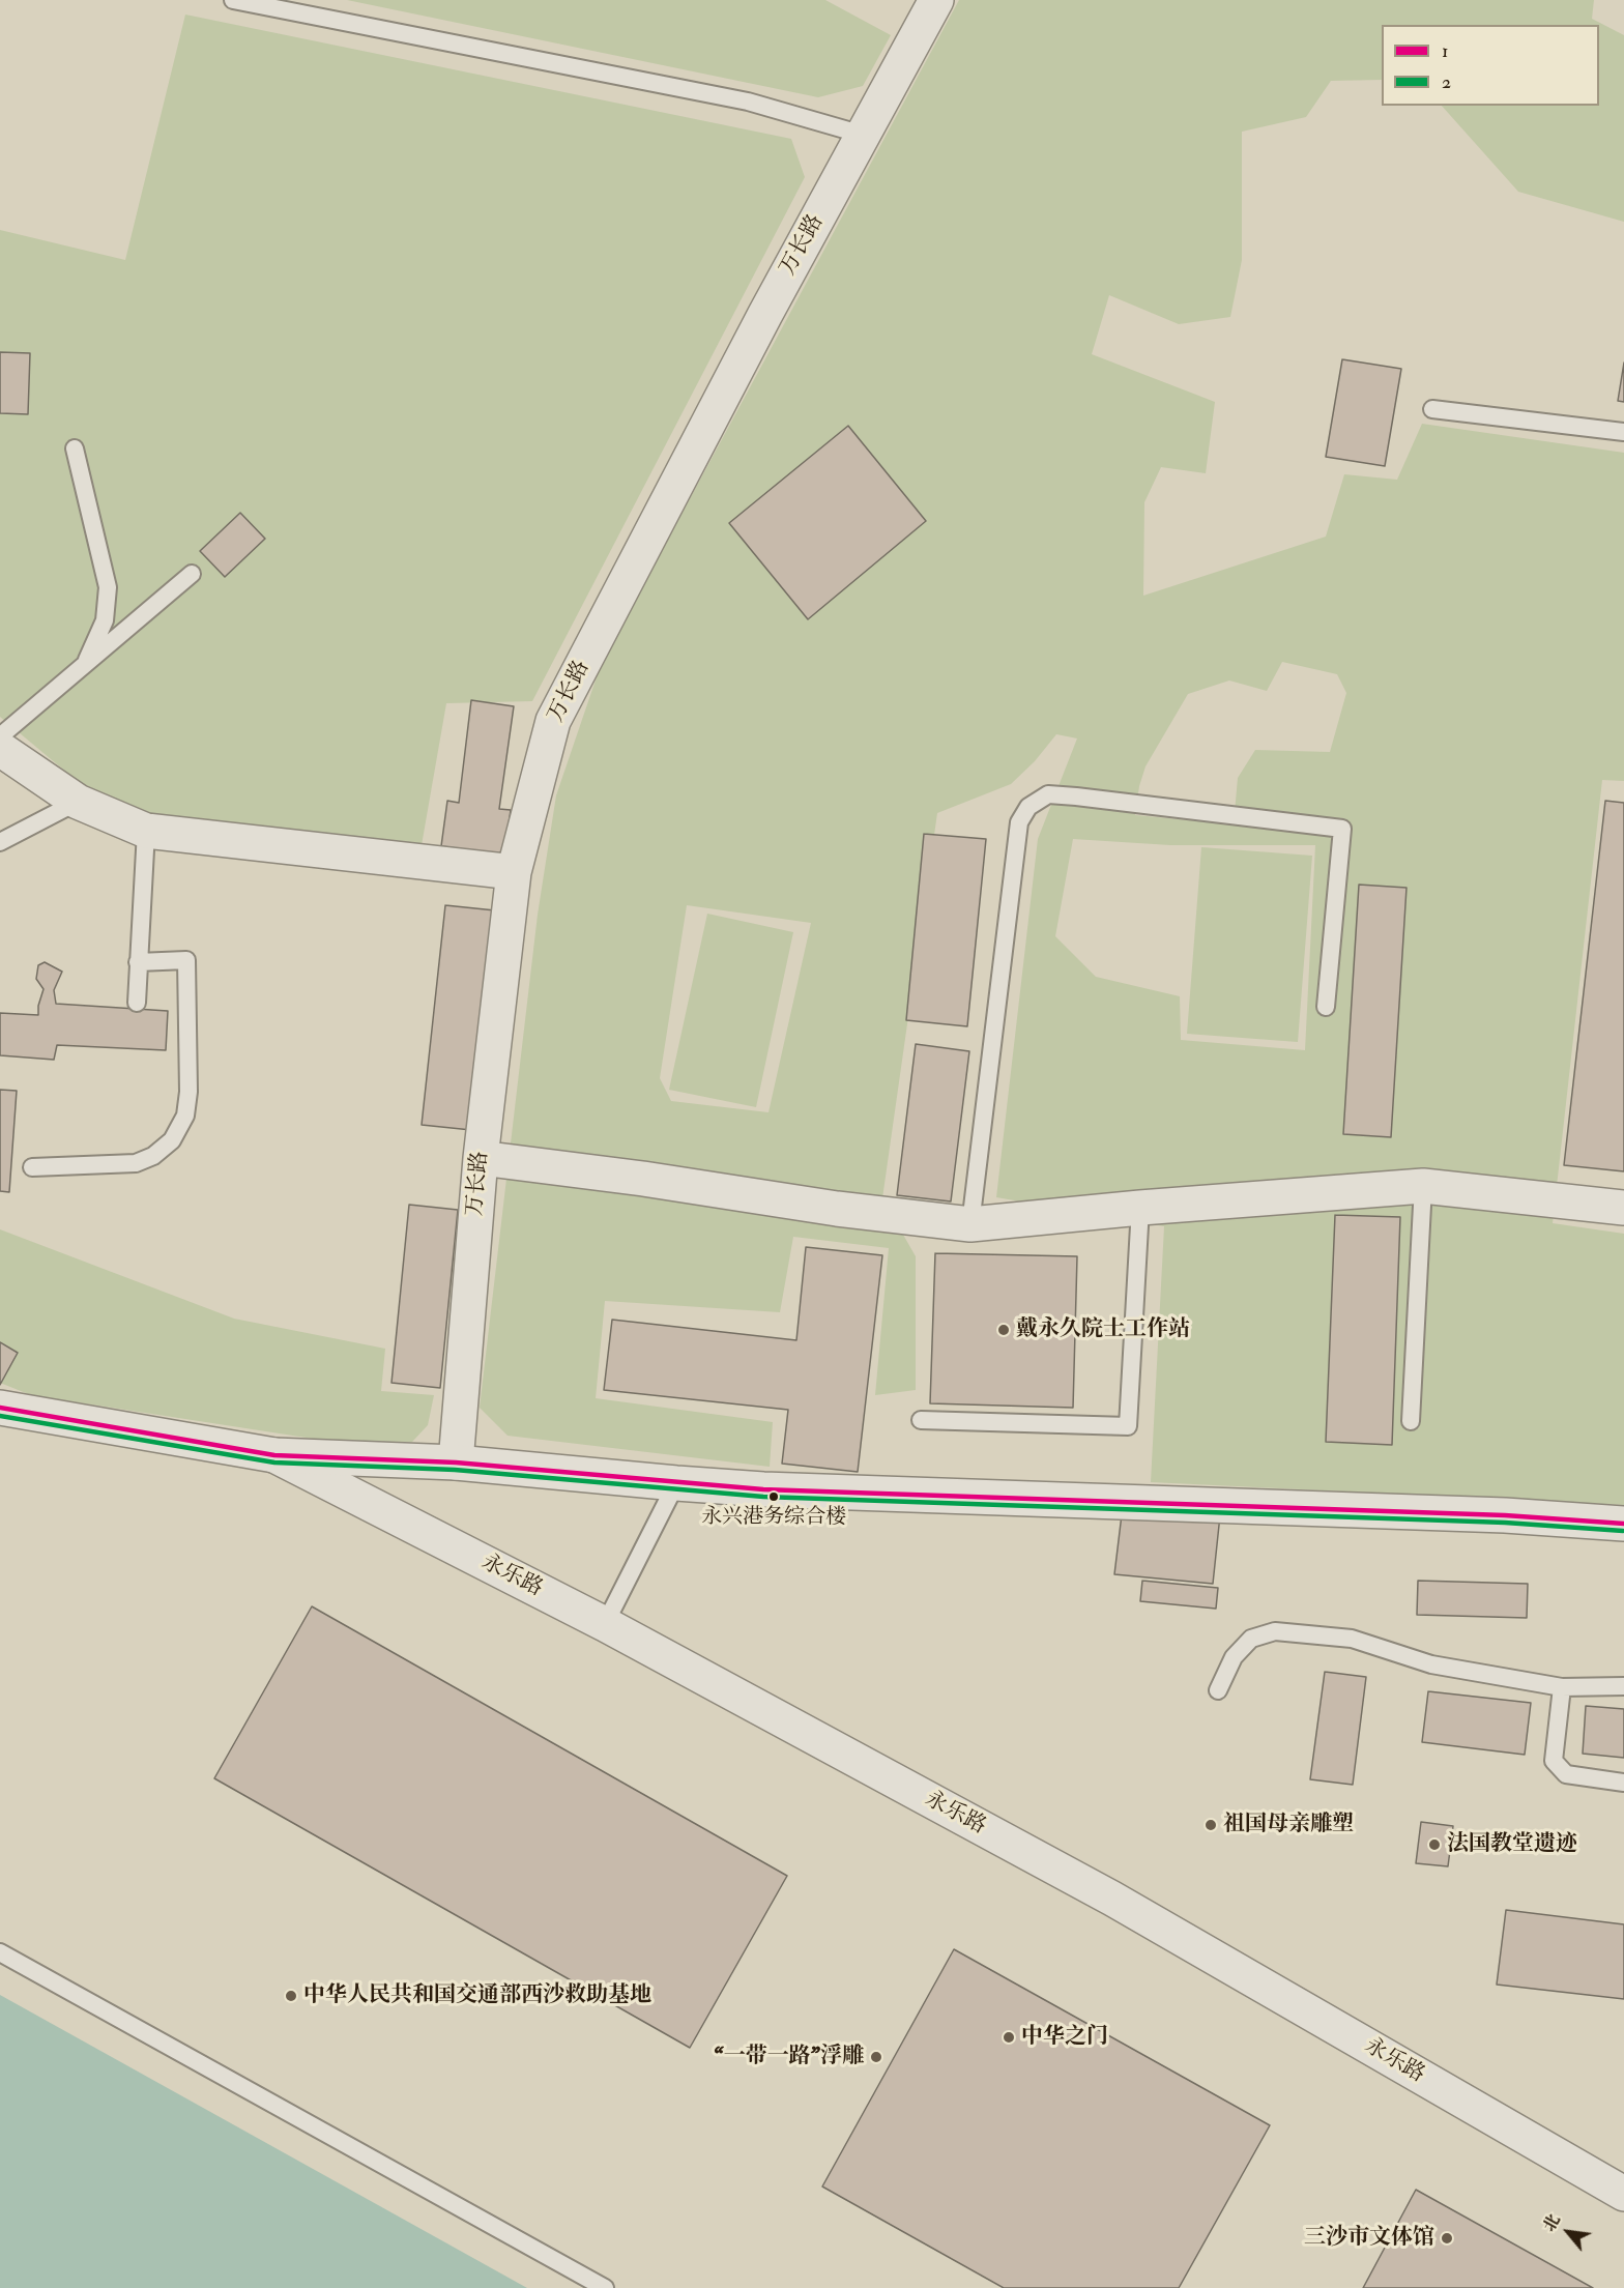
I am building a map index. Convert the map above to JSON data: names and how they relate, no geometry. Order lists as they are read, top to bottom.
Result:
{
  "streets": {
    "street": ["万长路", "永乐路"]
  },
  "places": [
    "戴永久院士工作站",
    "永兴港务综合楼",
    "祖国母亲雕塑",
    "法国教堂遗迹",
    "中华人民共和国交通部西沙救助基地",
    "中华之门",
    "“一带一路”浮雕",
    "三沙市文体馆"
  ],
  "lines": ["transit line 1", "transit line 2"],
  "legend": ["1", "2"],
  "north": "top left"
}
